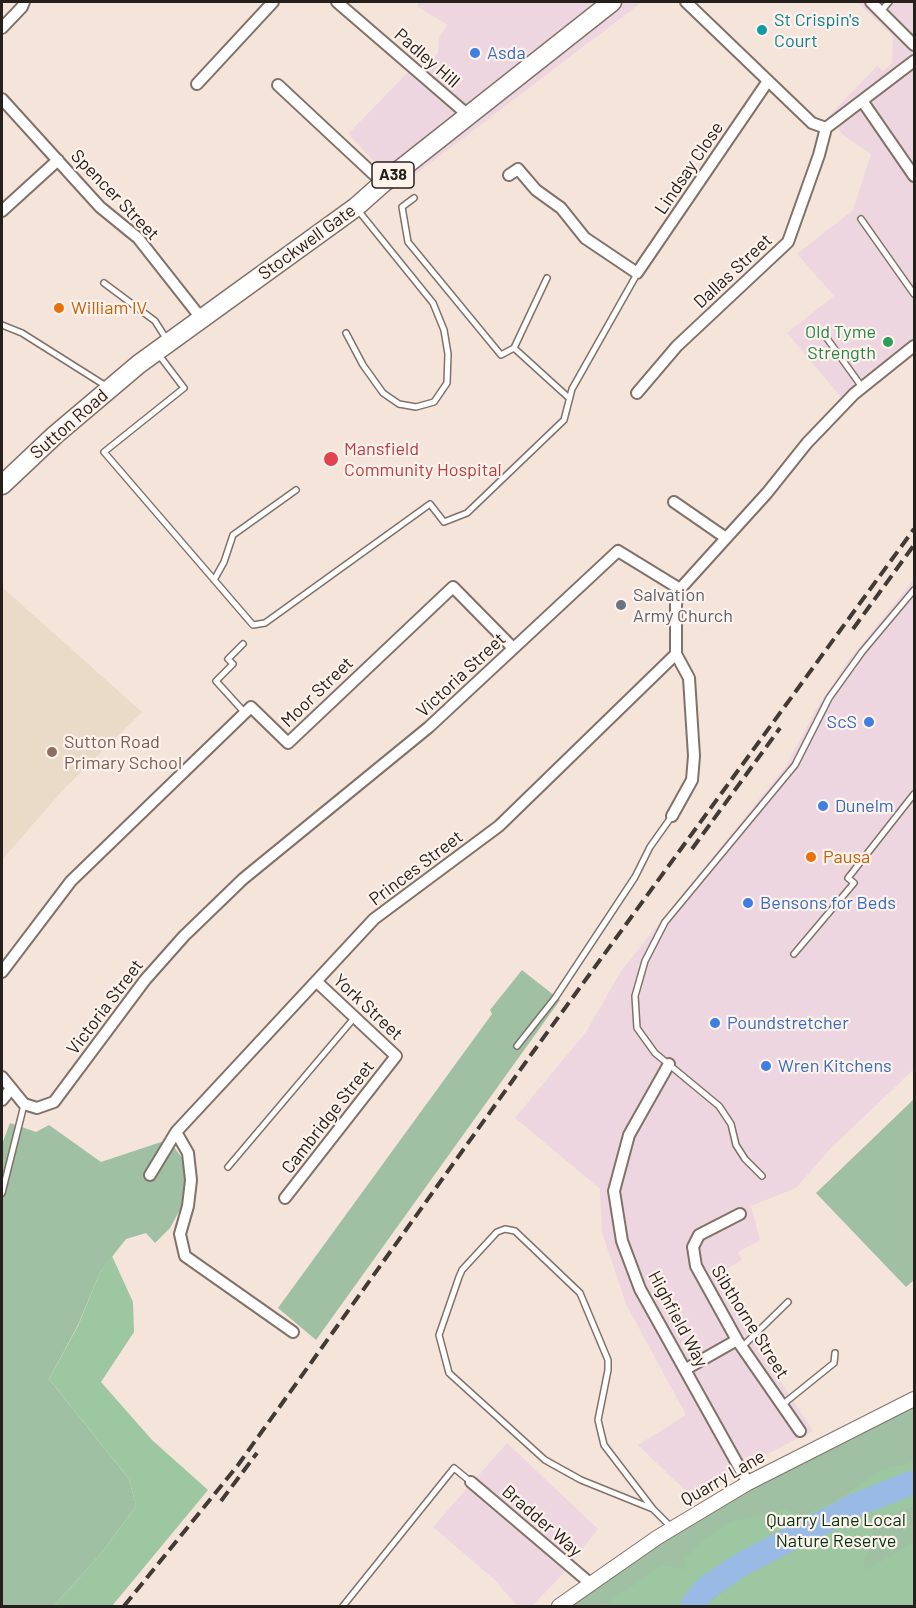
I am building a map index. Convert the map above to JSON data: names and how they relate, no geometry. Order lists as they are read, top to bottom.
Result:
{
  "streets": {
    "highway": ["A38", "Stockwell Gate", "Sutton Road"],
    "street": [
      "Padley Hill",
      "Lindsay Close",
      "Spencer Street",
      "Dallas Street",
      "Victoria Street",
      "Moor Street",
      "Princes Street",
      "York Street",
      "Cambridge Street",
      "Highfield Way",
      "Sibthorne Street",
      "Quarry Lane",
      "Bradder Way"
    ]
  },
  "crossings": [
    ["Padley Hill", "Stockwell Gate"],
    ["Spencer Street", "Stockwell Gate"],
    ["Stockwell Gate", "Sutton Road"],
    ["Victoria Street", "Moor Street"],
    ["Princes Street", "York Street"],
    ["York Street", "Cambridge Street"],
    ["Highfield Way", "Quarry Lane"],
    ["Quarry Lane", "Bradder Way"]
  ],
  "parks": ["Quarry Lane Local Nature Reserve"],
  "places": [
    "St Crispin's Court",
    "Asda",
    "William IV",
    "Old Tyme Strength",
    "Mansfield Community Hospital",
    "Salvation Army Church",
    "ScS",
    "Sutton Road Primary School",
    "Dunelm",
    "Pausa",
    "Bensons for Beds",
    "Poundstretcher",
    "Wren Kitchens"
  ]
}
